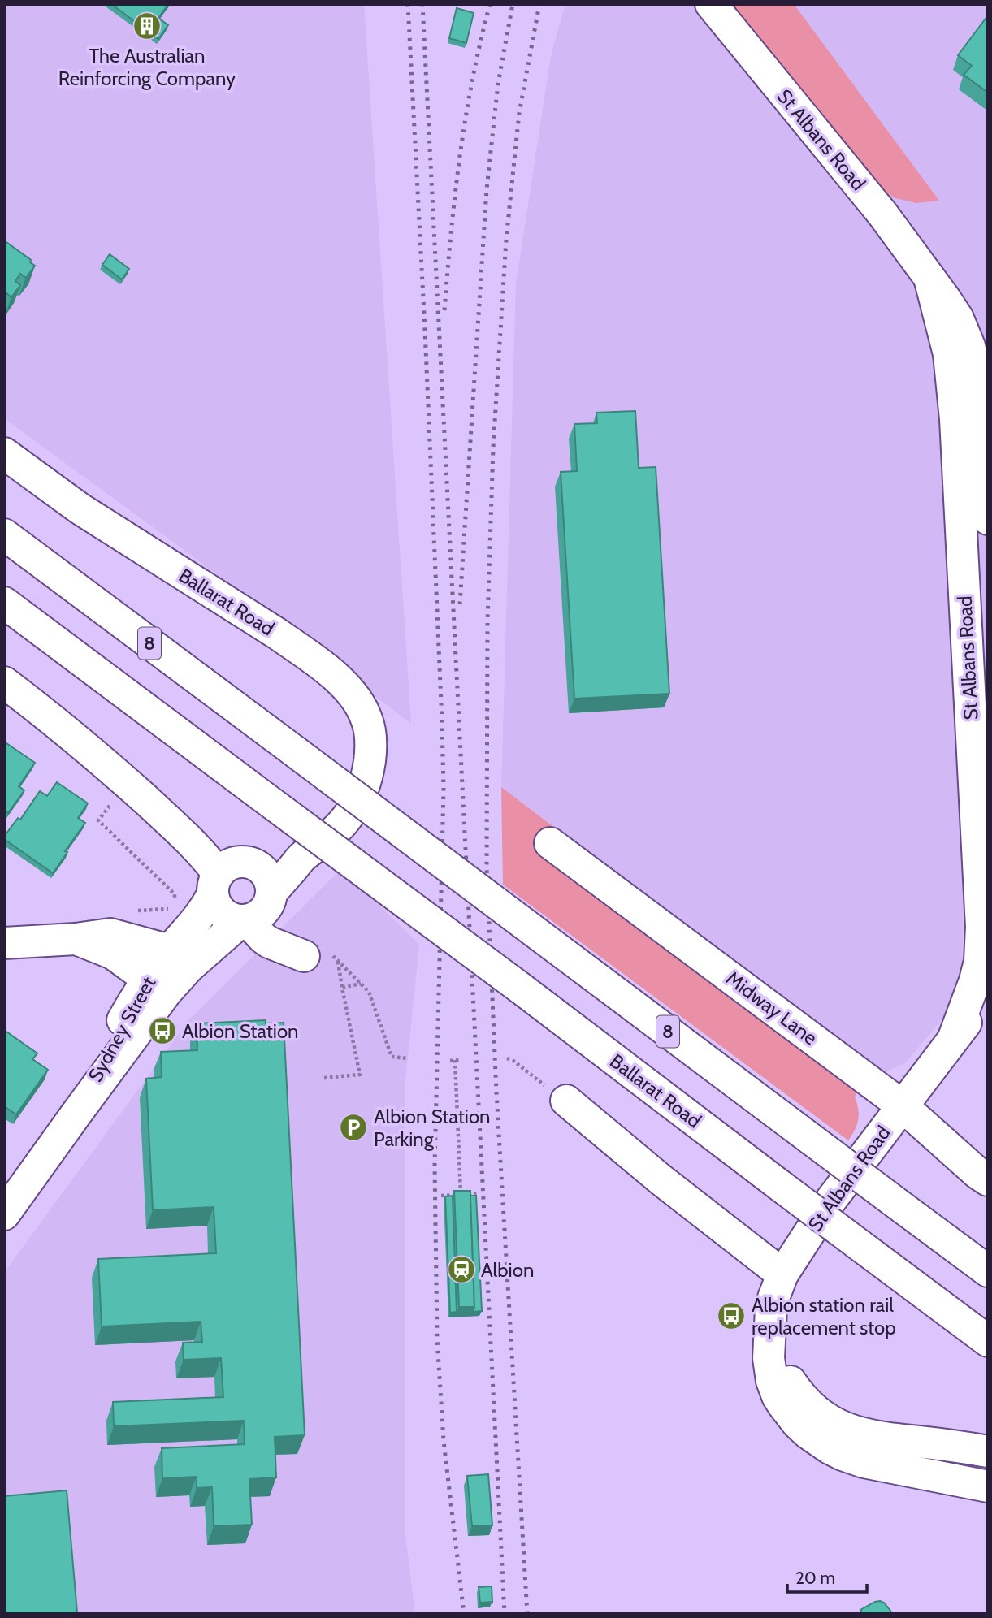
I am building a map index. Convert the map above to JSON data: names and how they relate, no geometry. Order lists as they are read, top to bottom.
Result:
{
  "streets": {
    "main road": [
      "St Albans Road",
      "Ballarat Road",
      "8",
      "Midway Lane",
      "Sydney Street"
    ]
  },
  "crossings": [
    ["St Albans Road", "Midway Lane"],
    ["Ballarat Road", "Sydney Street"]
  ],
  "places": {
    "building": ["The Australian Reinforcing Company"],
    "bus stop": ["Albion Station", "Albion station rail replacement stop"],
    "parking": ["Albion Station Parking"],
    "station": ["Albion"]
  },
  "scale_bar": "20 m"
}
